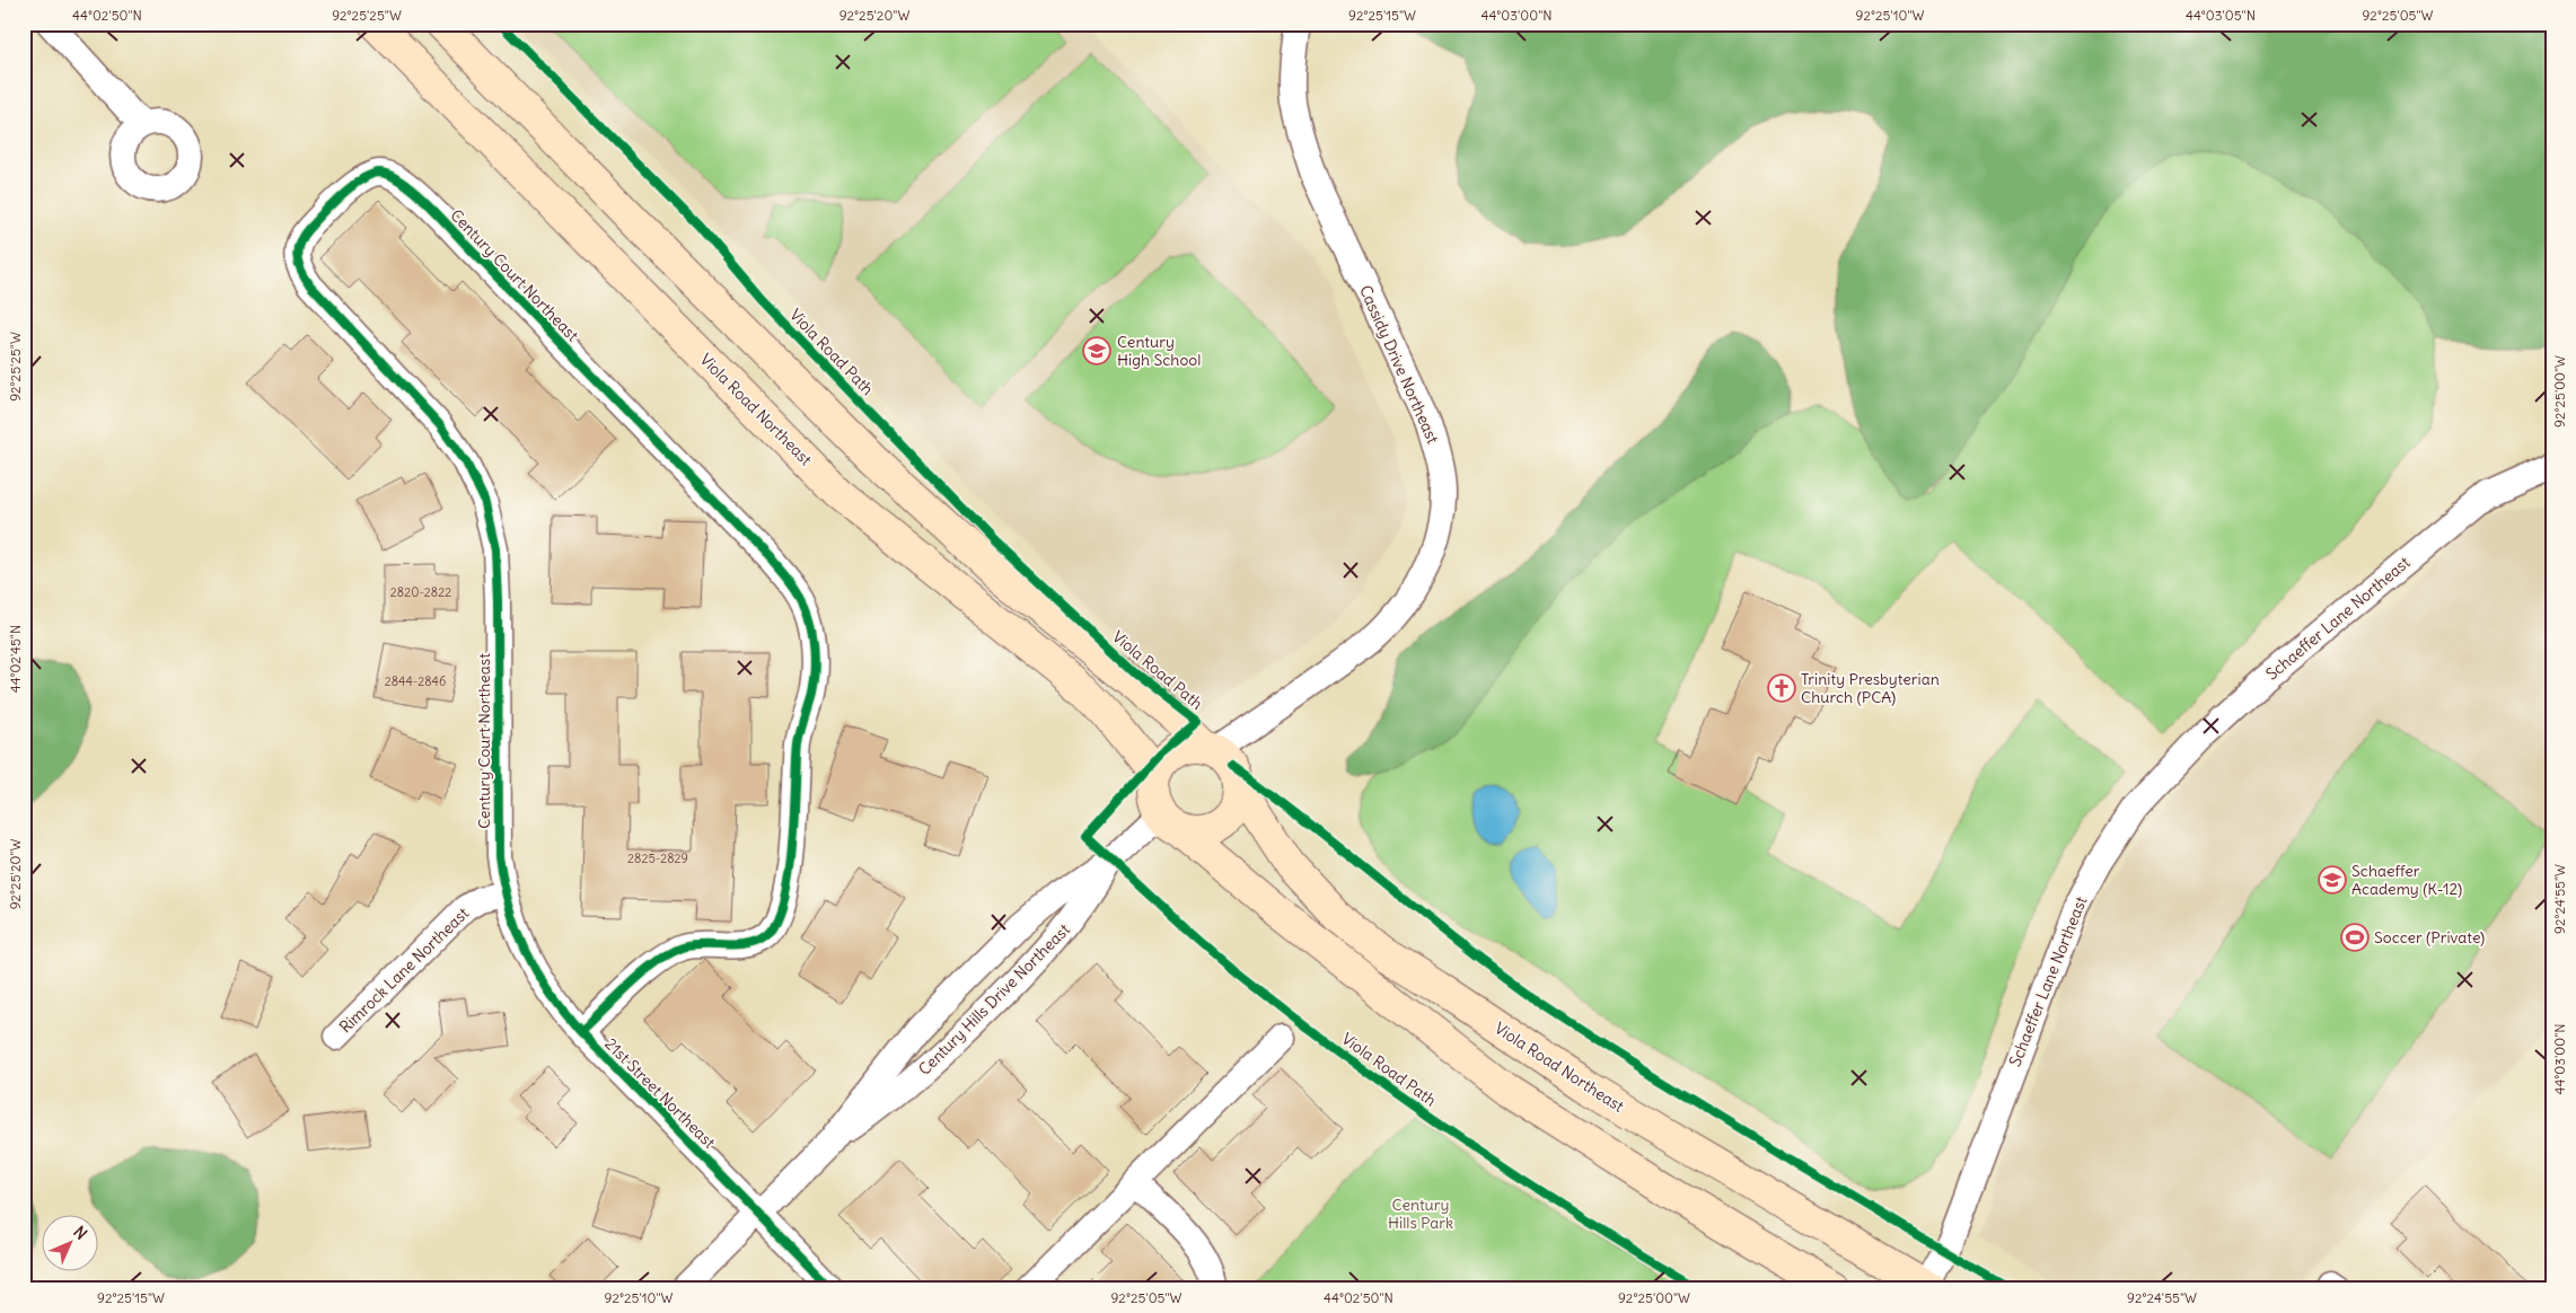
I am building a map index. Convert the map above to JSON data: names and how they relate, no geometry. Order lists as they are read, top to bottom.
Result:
{
  "streets": {
    "main road": ["Viola Road Northeast"],
    "street": [
      "Century Court Northeast",
      "Cassidy Drive Northeast",
      "Schaeffer Lane Northeast",
      "Rimrock Lane Northeast",
      "Century Hills Drive Northeast",
      "21st Street Northeast"
    ],
    "cycle path": ["Viola Road Path"]
  },
  "crossings": [
    ["Century Court Northeast", "Rimrock Lane Northeast"],
    ["Century Court Northeast", "21st Street Northeast"],
    ["Cassidy Drive Northeast", "Viola Road Northeast"],
    ["Cassidy Drive Northeast", "Century Hills Drive Northeast"],
    ["Viola Road Northeast", "Schaeffer Lane Northeast"],
    ["Viola Road Northeast", "Century Hills Drive Northeast"],
    ["Rimrock Lane Northeast", "21st Street Northeast"],
    ["Century Hills Drive Northeast", "21st Street Northeast"]
  ],
  "parks": ["Century Hills Park"],
  "places": {
    "school or university": ["Century High School", "Schaeffer Academy (K-12)"],
    "church": ["Trinity Presbyterian Church (PCA)"],
    "sports": ["Soccer (Private)"]
  },
  "house_numbers": ["2820-2822", "2844-2846", "2825-2829"],
  "north": "top right",
  "coordinates": [
    "44°02'50\"N",
    "92°25'25\"W",
    "92°25'20\"W",
    "92°25'15\"W",
    "44°03'00\"N",
    "92°25'10\"W",
    "44°03'05\"N",
    "92°25'05\"W",
    "92°25'00\"W",
    "44°02'45\"N",
    "92°24'55\"W"
  ]
}
